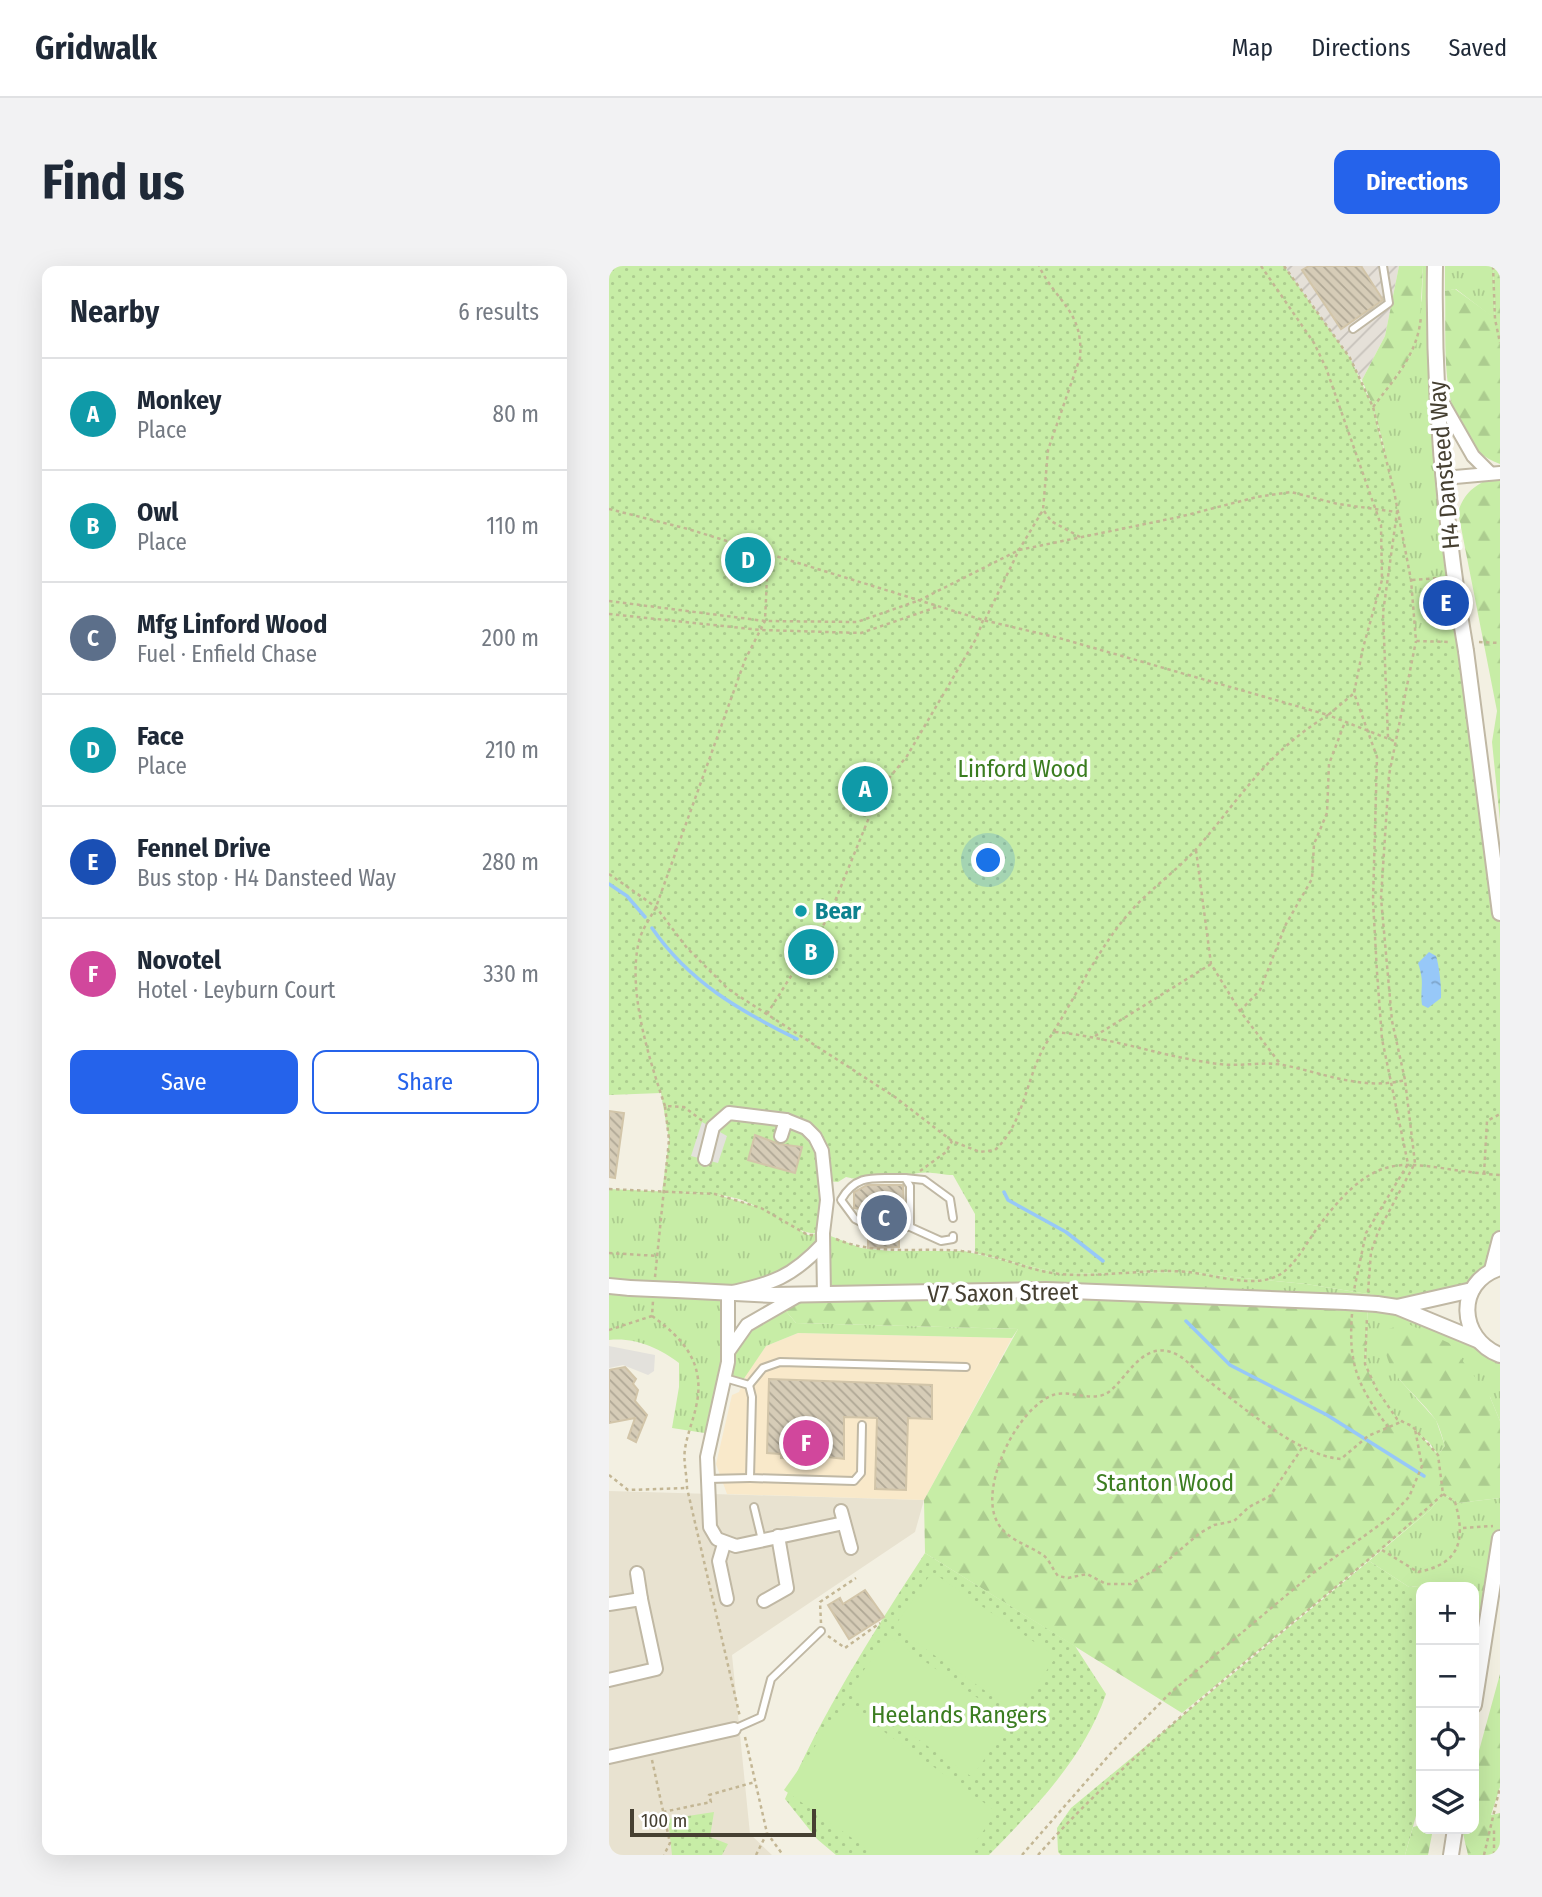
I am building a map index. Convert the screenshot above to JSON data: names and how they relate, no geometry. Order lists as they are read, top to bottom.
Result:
{
  "streets": {
    "street": ["H4 Dansteed Way", "V7 Saxon Street"]
  },
  "parks": ["Linford Wood", "Stanton Wood", "Heelands Rangers"],
  "places": ["Bear"],
  "scale_bar": "100 m",
  "page": {
    "header": "Gridwalk",
    "nav": ["Map", "Directions", "Saved"],
    "buttons": [
      "Directions",
      ["Save", "Share"]
    ],
    "title": "Find us",
    "heading": ["Nearby", "6 results"],
    "list": [
      {
        "mark": "A",
        "name": "Monkey",
        "note": "Place",
        "value": "80 m"
      },
      {
        "mark": "B",
        "name": "Owl",
        "note": "Place",
        "value": "110 m"
      },
      {
        "mark": "C",
        "name": "Mfg Linford Wood",
        "note": "Fuel · Enfield Chase",
        "value": "200 m"
      },
      {
        "mark": "D",
        "name": "Face",
        "note": "Place",
        "value": "210 m"
      },
      {
        "mark": "E",
        "name": "Fennel Drive",
        "note": "Bus stop · H4 Dansteed Way",
        "value": "280 m"
      },
      {
        "mark": "F",
        "name": "Novotel",
        "note": "Hotel · Leyburn Court",
        "value": "330 m"
      }
    ],
    "pins": [
      "D",
      "E",
      "A",
      "B",
      "C",
      "F"
    ],
    "map_buttons": ["+", "−"],
    "scale": "100 m"
  }
}
